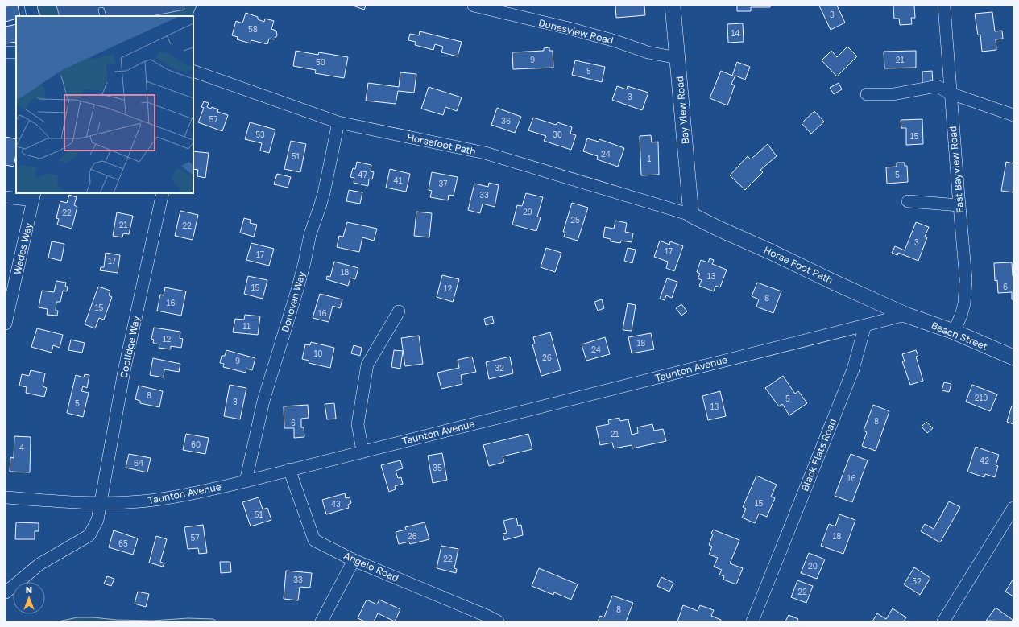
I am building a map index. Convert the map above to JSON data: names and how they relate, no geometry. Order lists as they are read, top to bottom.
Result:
{
  "streets": {
    "street": [
      "Dunesview Road",
      "Bay View Road",
      "Horsefoot Path",
      "East Bayview Road",
      "Wades Way",
      "Horse Foot Path",
      "Donovan Way",
      "Beach Street",
      "Coolidge Way",
      "Taunton Avenue",
      "Black Flats Road",
      "Angelo Road"
    ]
  },
  "crossings": [
    ["Dunesview Road", "Bay View Road"],
    ["Bay View Road", "Horsefoot Path"],
    ["Bay View Road", "Horse Foot Path"],
    ["Horsefoot Path", "Horse Foot Path"],
    ["Horsefoot Path", "Donovan Way"],
    ["East Bayview Road", "Beach Street"],
    ["Horse Foot Path", "Beach Street"],
    ["Donovan Way", "Taunton Avenue"],
    ["Coolidge Way", "Taunton Avenue"],
    ["Taunton Avenue", "Black Flats Road"],
    ["Taunton Avenue", "Angelo Road"]
  ],
  "house_numbers": [
    "3",
    "58",
    "14",
    "9",
    "21",
    "50",
    "5",
    "3",
    "57",
    "36",
    "53",
    "30",
    "15",
    "24",
    "51",
    "1",
    "47",
    "5",
    "41",
    "37",
    "33",
    "29",
    "22",
    "25",
    "21",
    "22",
    "3",
    "17",
    "17",
    "17",
    "18",
    "13",
    "6",
    "15",
    "12",
    "8",
    "16",
    "15",
    "16",
    "11",
    "12",
    "18",
    "24",
    "10",
    "26",
    "9",
    "32",
    "8",
    "219",
    "5",
    "3",
    "5",
    "13",
    "8",
    "6",
    "21",
    "60",
    "4",
    "42",
    "64",
    "35",
    "16",
    "15",
    "43",
    "51",
    "26",
    "18",
    "57",
    "65",
    "22",
    "20",
    "33",
    "52",
    "22",
    "8"
  ],
  "north": "top"
}
